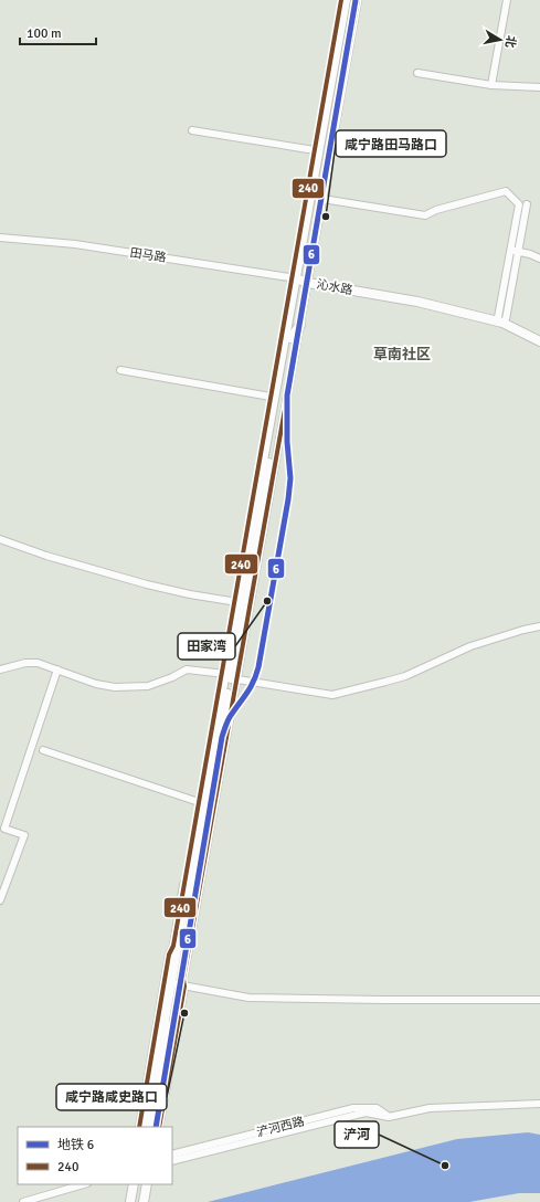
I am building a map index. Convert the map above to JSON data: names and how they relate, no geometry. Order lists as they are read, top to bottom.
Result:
{
  "streets": {
    "main road": ["沁水路"],
    "street": ["田马路", "浐河西路"]
  },
  "crossings": [
    ["田马路", "沁水路"]
  ],
  "districts": ["草南社区"],
  "places": [
    "咸宁路田马路口",
    "田家湾",
    "咸宁路咸史路口",
    "浐河"
  ],
  "lines": ["metro line 6", "transit line 240"],
  "legend": ["地铁 6", "240"],
  "scale_bar": "100 m",
  "north": "right"
}
